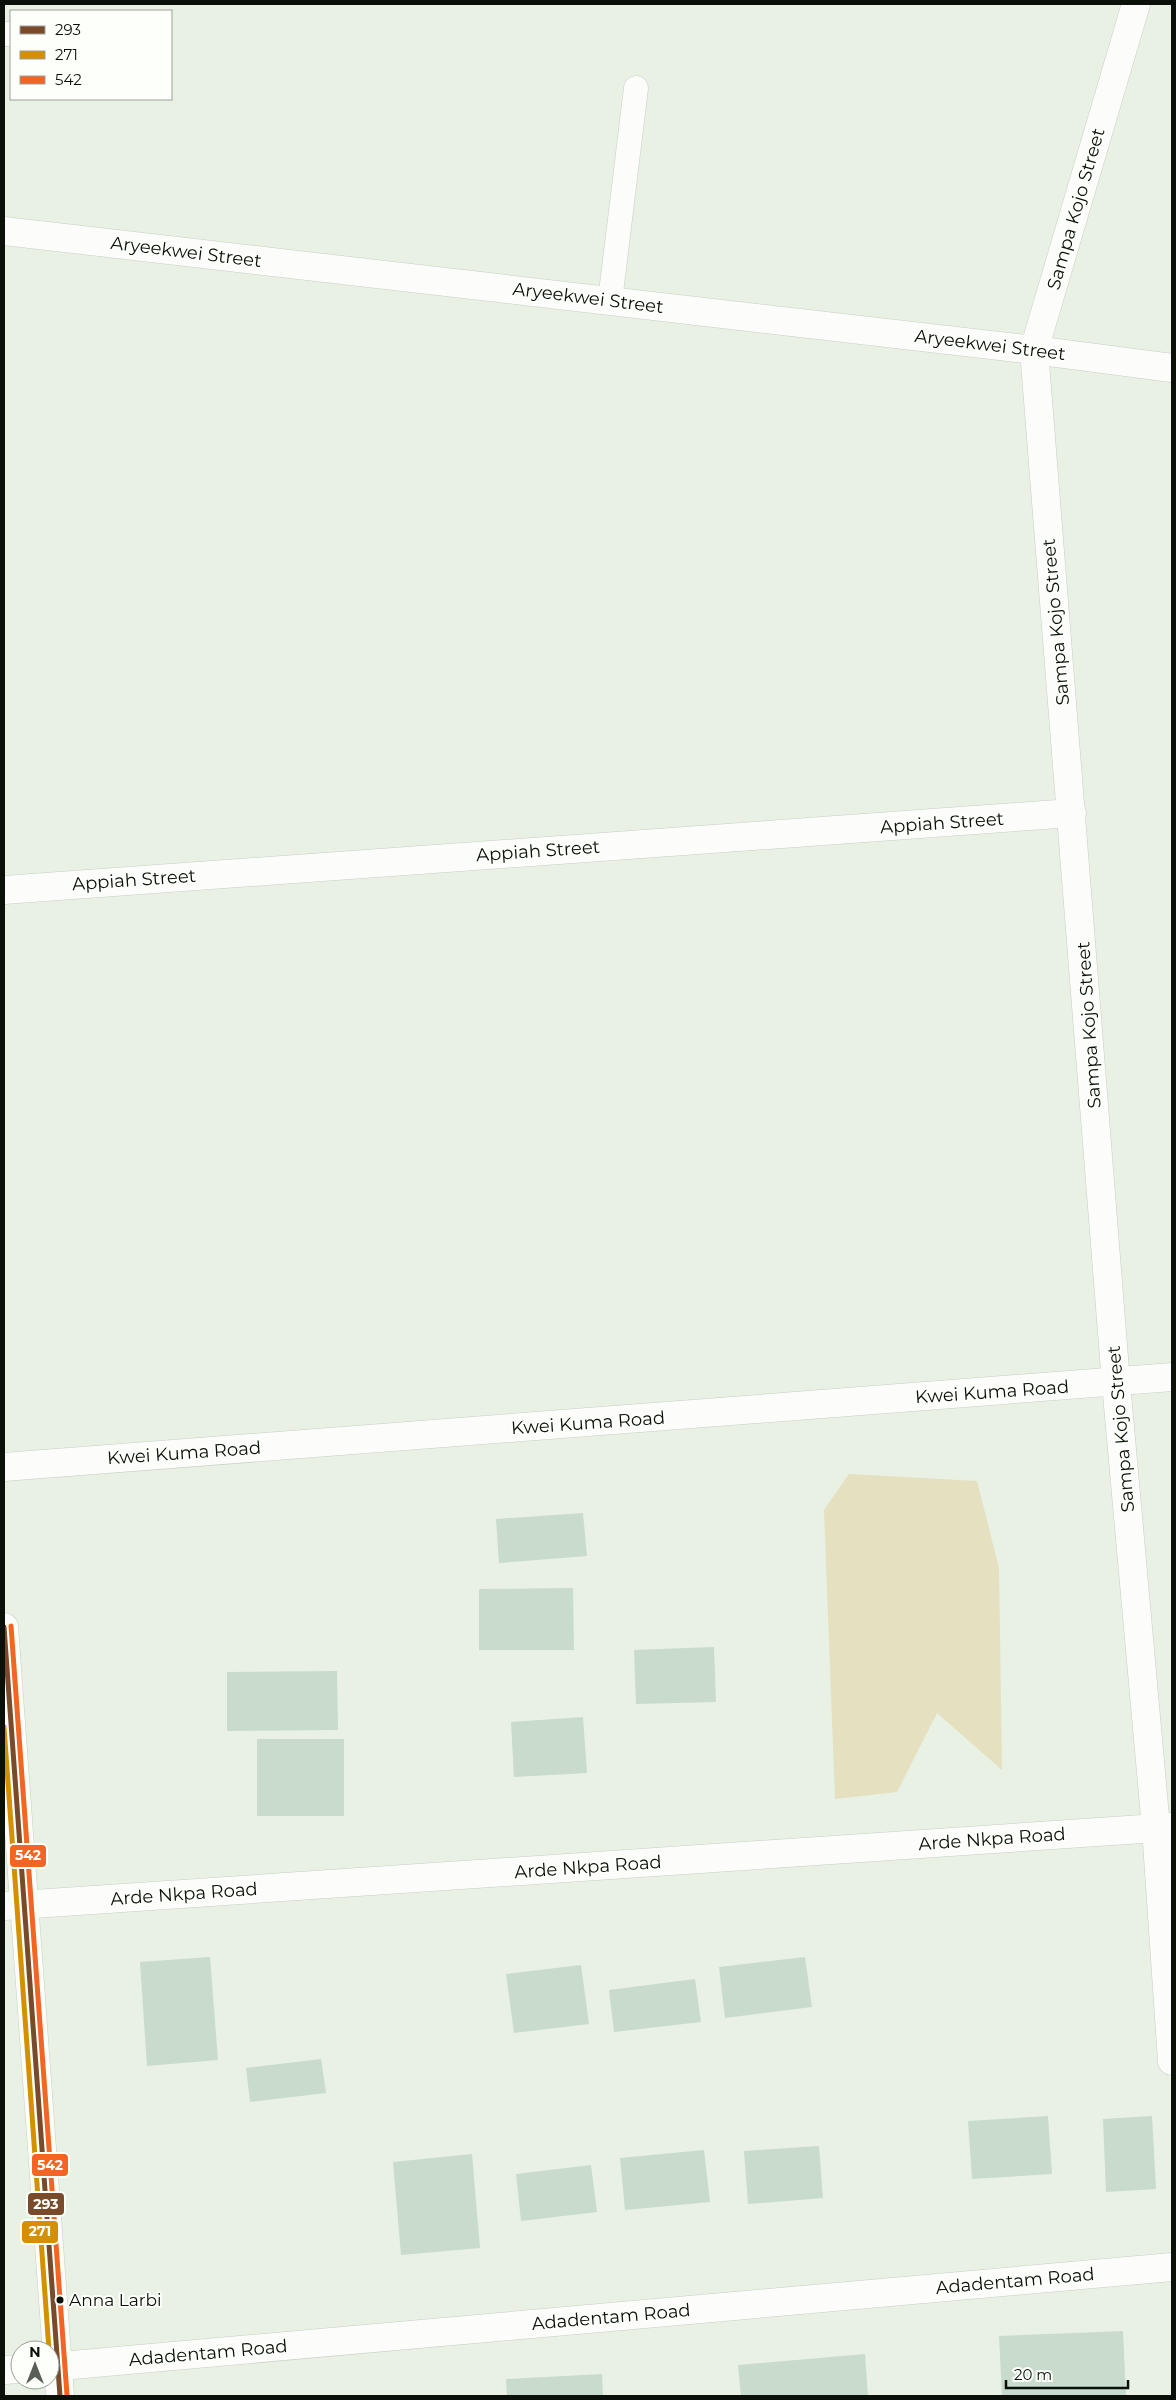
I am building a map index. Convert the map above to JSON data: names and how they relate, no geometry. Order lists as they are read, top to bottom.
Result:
{
  "streets": {
    "street": [
      "Sampa Kojo Street",
      "Aryeekwei Street",
      "Appiah Street",
      "Kwei Kuma Road",
      "Arde Nkpa Road",
      "Adadentam Road"
    ]
  },
  "crossings": [
    ["Sampa Kojo Street", "Aryeekwei Street"],
    ["Sampa Kojo Street", "Appiah Street"],
    ["Sampa Kojo Street", "Kwei Kuma Road"],
    ["Sampa Kojo Street", "Arde Nkpa Road"]
  ],
  "places": ["Anna Larbi"],
  "lines": ["transit line 542", "transit line 293", "transit line 271"],
  "legend": ["293", "271", "542"],
  "scale_bar": "20 m",
  "north": "top"
}
